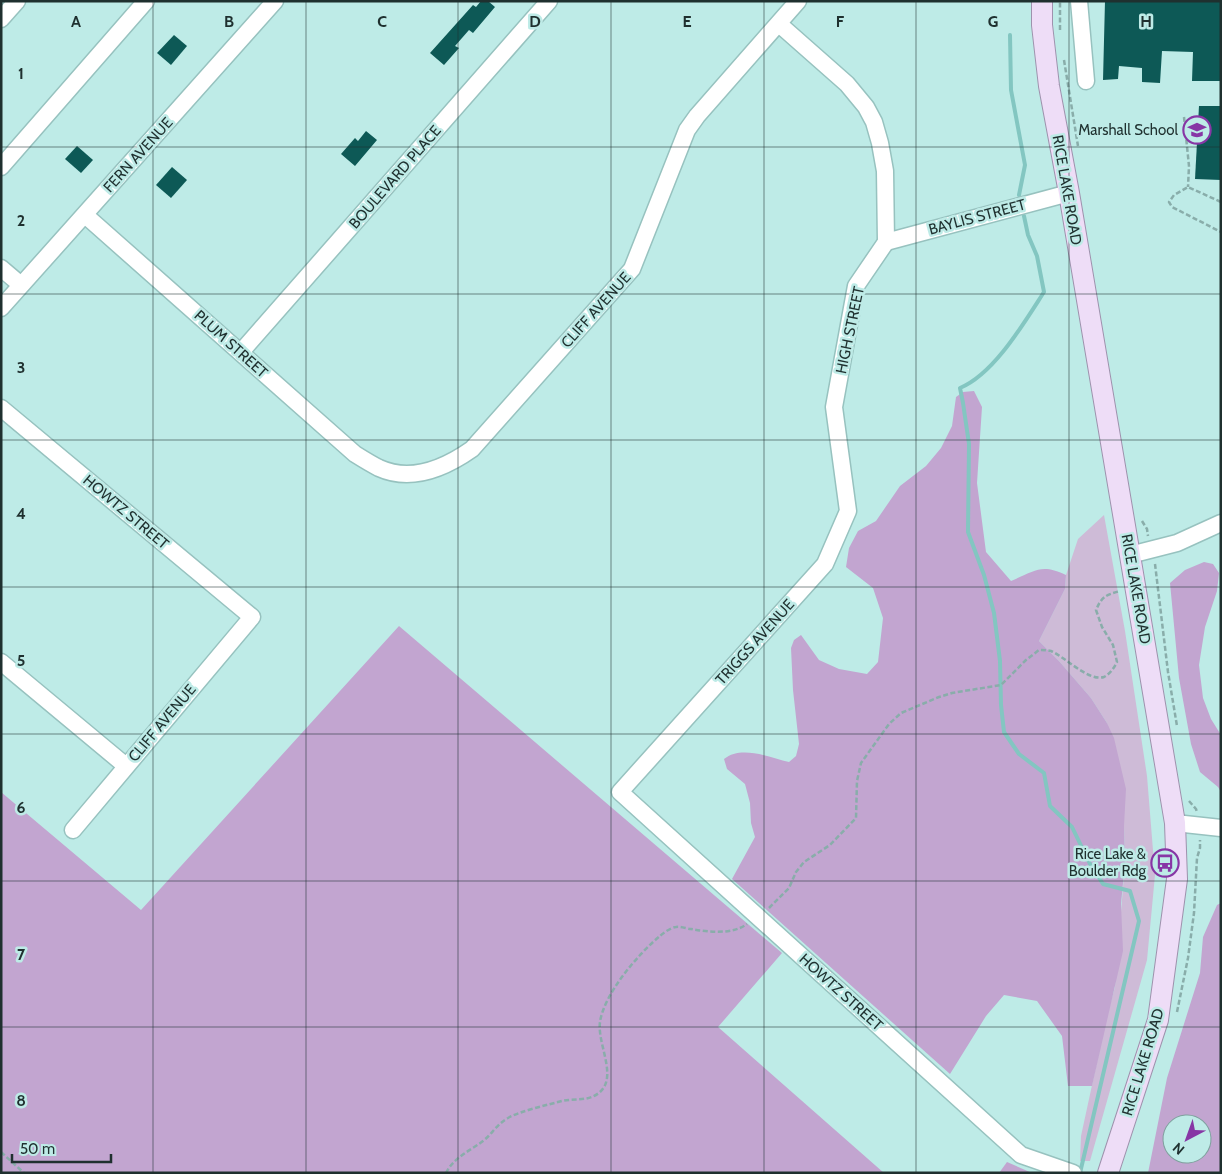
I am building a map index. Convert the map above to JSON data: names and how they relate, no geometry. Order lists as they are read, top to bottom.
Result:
{
  "streets": {
    "main road": ["RICE LAKE ROAD"],
    "street": [
      "FERN AVENUE",
      "BOULEVARD PLACE",
      "BAYLIS STREET",
      "CLIFF AVENUE",
      "HIGH STREET",
      "PLUM STREET",
      "HOWTZ STREET",
      "TRIGGS AVENUE"
    ]
  },
  "crossings": [
    ["FERN AVENUE", "PLUM STREET"],
    ["BOULEVARD PLACE", "PLUM STREET"],
    ["RICE LAKE ROAD", "BAYLIS STREET"],
    ["BAYLIS STREET", "HIGH STREET"],
    ["CLIFF AVENUE", "PLUM STREET"],
    ["CLIFF AVENUE", "HOWTZ STREET"],
    ["HIGH STREET", "TRIGGS AVENUE"],
    ["HOWTZ STREET", "TRIGGS AVENUE"]
  ],
  "places": {
    "school or university": ["Marshall School"],
    "bus stop": ["Rice Lake & Boulder Rdg"]
  },
  "scale_bar": "50 m",
  "north": "bottom left",
  "grid": {
    "columns": [
      "A",
      "B",
      "C",
      "D",
      "E",
      "F",
      "G",
      "H"
    ],
    "rows": [
      "1",
      "2",
      "3",
      "4",
      "5",
      "6",
      "7",
      "8"
    ]
  }
}
